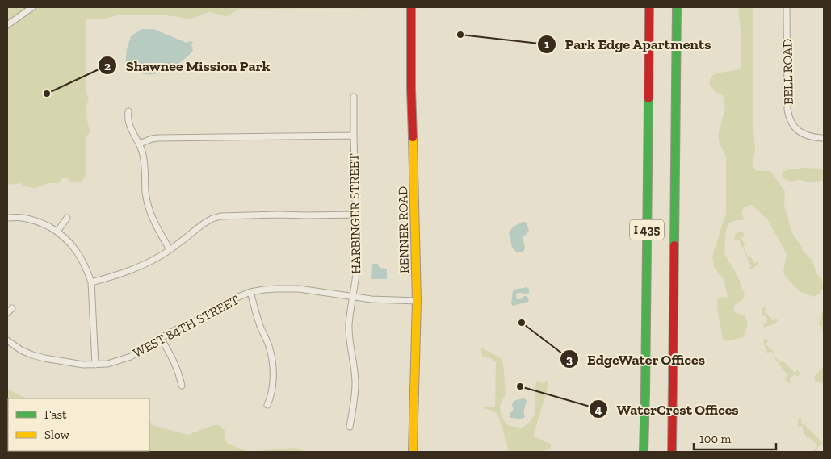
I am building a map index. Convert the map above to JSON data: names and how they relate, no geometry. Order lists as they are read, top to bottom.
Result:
{
  "streets": {
    "main road": ["RENNER ROAD", "I 435"],
    "street": ["BELL ROAD", "HARBINGER STREET", "WEST 84TH STREET"]
  },
  "crossings": [
    ["HARBINGER STREET", "WEST 84TH STREET"],
    ["RENNER ROAD", "WEST 84TH STREET"]
  ],
  "places": [
    "Park Edge Apartments",
    "Shawnee Mission Park",
    "EdgeWater Offices",
    "WaterCrest Offices"
  ],
  "legend": ["Fast", "Slow"],
  "scale_bar": "100 m"
}
